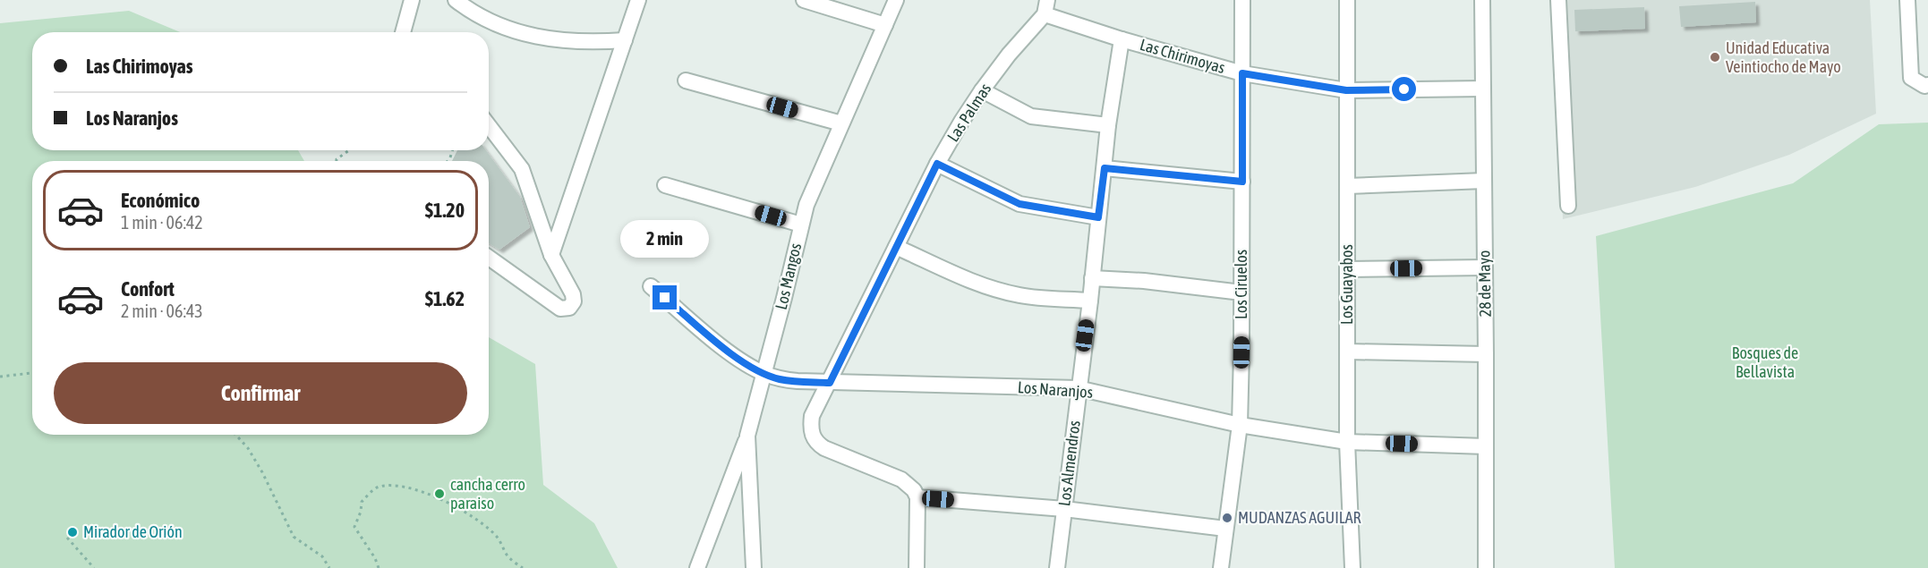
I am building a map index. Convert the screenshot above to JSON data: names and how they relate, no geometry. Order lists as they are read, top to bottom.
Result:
{
  "streets": {
    "street": [
      "Las Chirimoyas",
      "Las Palmas",
      "Los Mangos",
      "28 de Mayo",
      "Los Ciruelos",
      "Los Guayabos",
      "Los Naranjos",
      "Los Almendros"
    ]
  },
  "crossings": [
    ["Las Chirimoyas", "Las Palmas"],
    ["Las Chirimoyas", "28 de Mayo"],
    ["Las Chirimoyas", "Los Ciruelos"],
    ["Las Chirimoyas", "Los Guayabos"],
    ["Las Chirimoyas", "Los Almendros"],
    ["Las Palmas", "Los Naranjos"],
    ["Los Mangos", "Los Naranjos"],
    ["28 de Mayo", "Los Naranjos"],
    ["Los Ciruelos", "Los Naranjos"],
    ["Los Guayabos", "Los Naranjos"],
    ["Los Naranjos", "Los Almendros"]
  ],
  "parks": ["Bosques de Bellavista"],
  "places": [
    "Unidad Educativa Veintiocho de Mayo",
    "cancha cerro paraiso",
    "MUDANZAS AGUILAR",
    "Mirador de Orión"
  ],
  "page": {
    "banner": ["Las Chirimoyas", "Los Naranjos"],
    "list": [
      {
        "name": "Económico",
        "note": "1 min · 06:42",
        "value": "$1.20"
      },
      {
        "name": "Confort",
        "note": "2 min · 06:43",
        "value": "$1.62"
      }
    ],
    "bubble": "2 min",
    "buttons": "Confirmar"
  }
}
